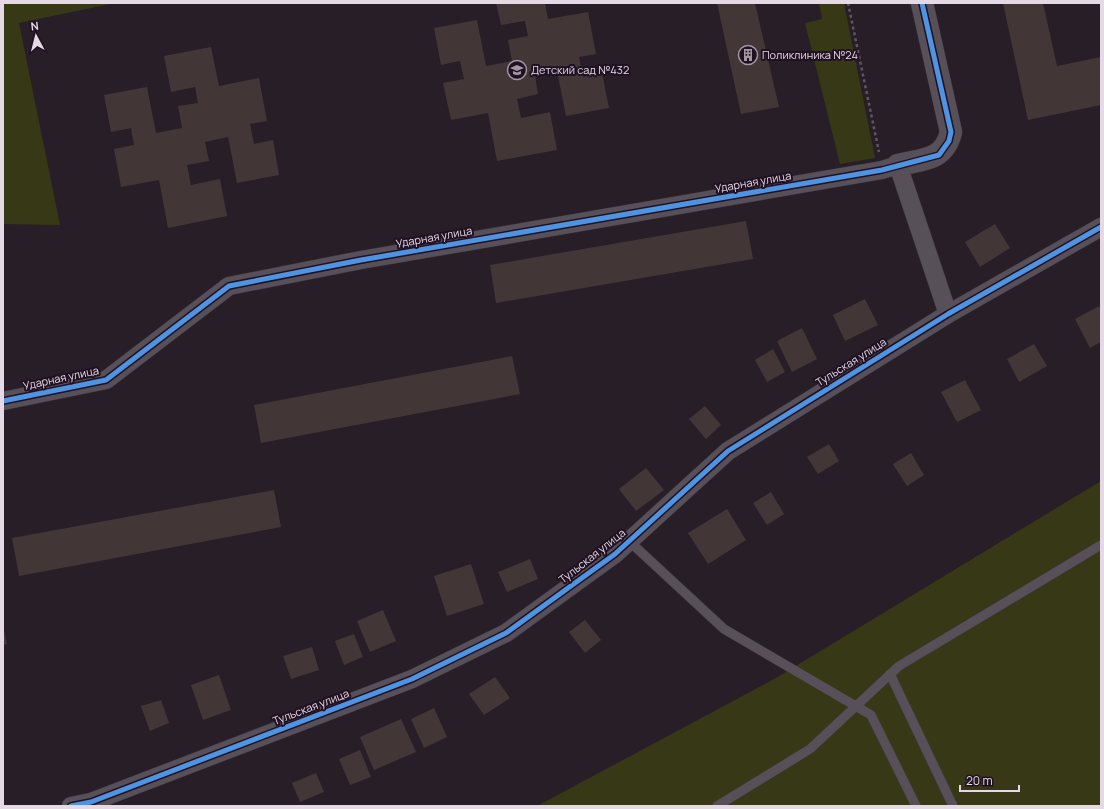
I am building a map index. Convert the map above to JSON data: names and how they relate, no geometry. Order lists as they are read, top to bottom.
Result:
{
  "streets": {
    "street": ["Ударная улица", "Тульская улица"]
  },
  "places": {
    "building": ["Поликлиника №24"],
    "school or university": ["Детский сад №432"]
  },
  "scale_bar": "20 m",
  "north": "top"
}
